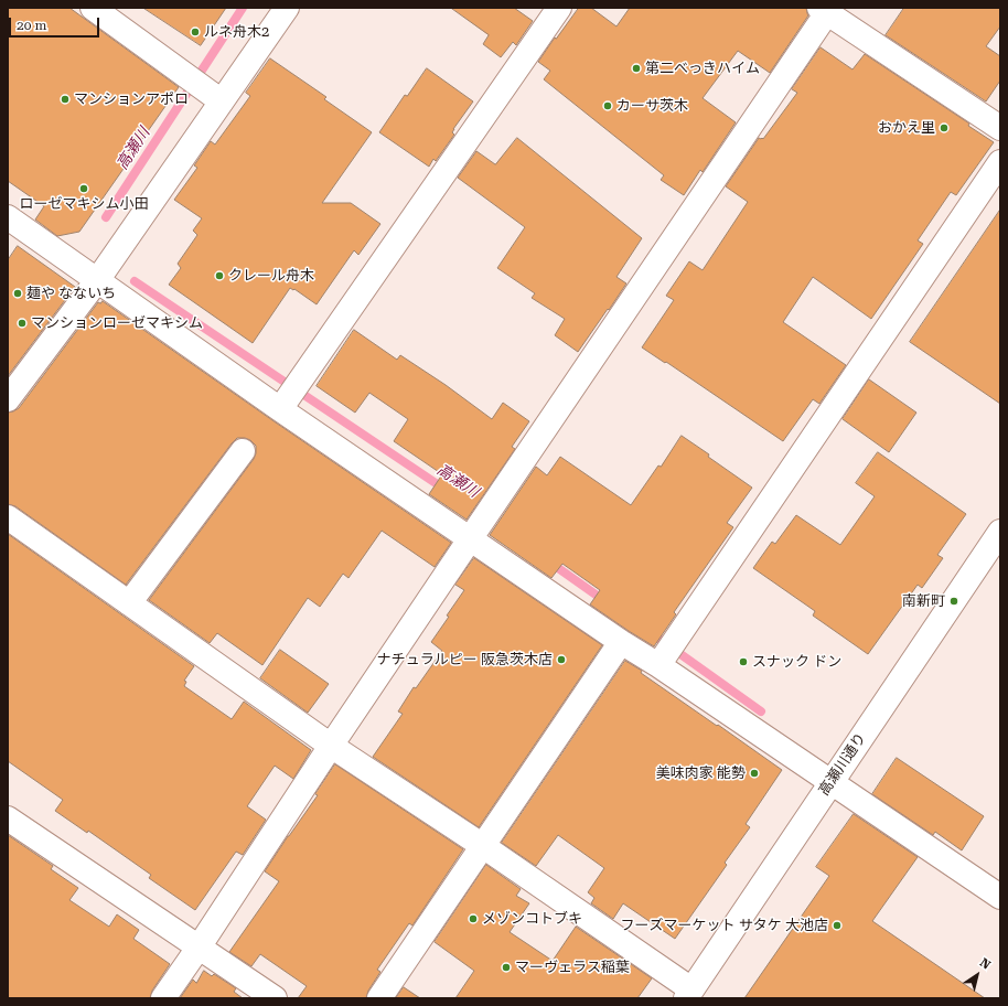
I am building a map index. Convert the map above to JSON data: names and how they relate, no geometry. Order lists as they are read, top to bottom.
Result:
{
  "streets": {
    "street": ["高瀬川通り"]
  },
  "water": ["高瀬川"],
  "places": [
    "ルネ舟木2",
    "第二べっきハイム",
    "マンションアポロ",
    "カーサ茨木",
    "おかえ里",
    "ローゼマキシム小田",
    "クレール舟木",
    "麺や なないち",
    "マンションローゼマキシム",
    "南新町",
    "ナチュラルピー 阪急茨木店",
    "スナック ドン",
    "美味肉家 能勢",
    "メゾンコトブキ",
    "フーズマーケット サタケ 大池店",
    "マーヴェラス稲葉"
  ],
  "scale_bar": "20 m",
  "north": "top right"
}
